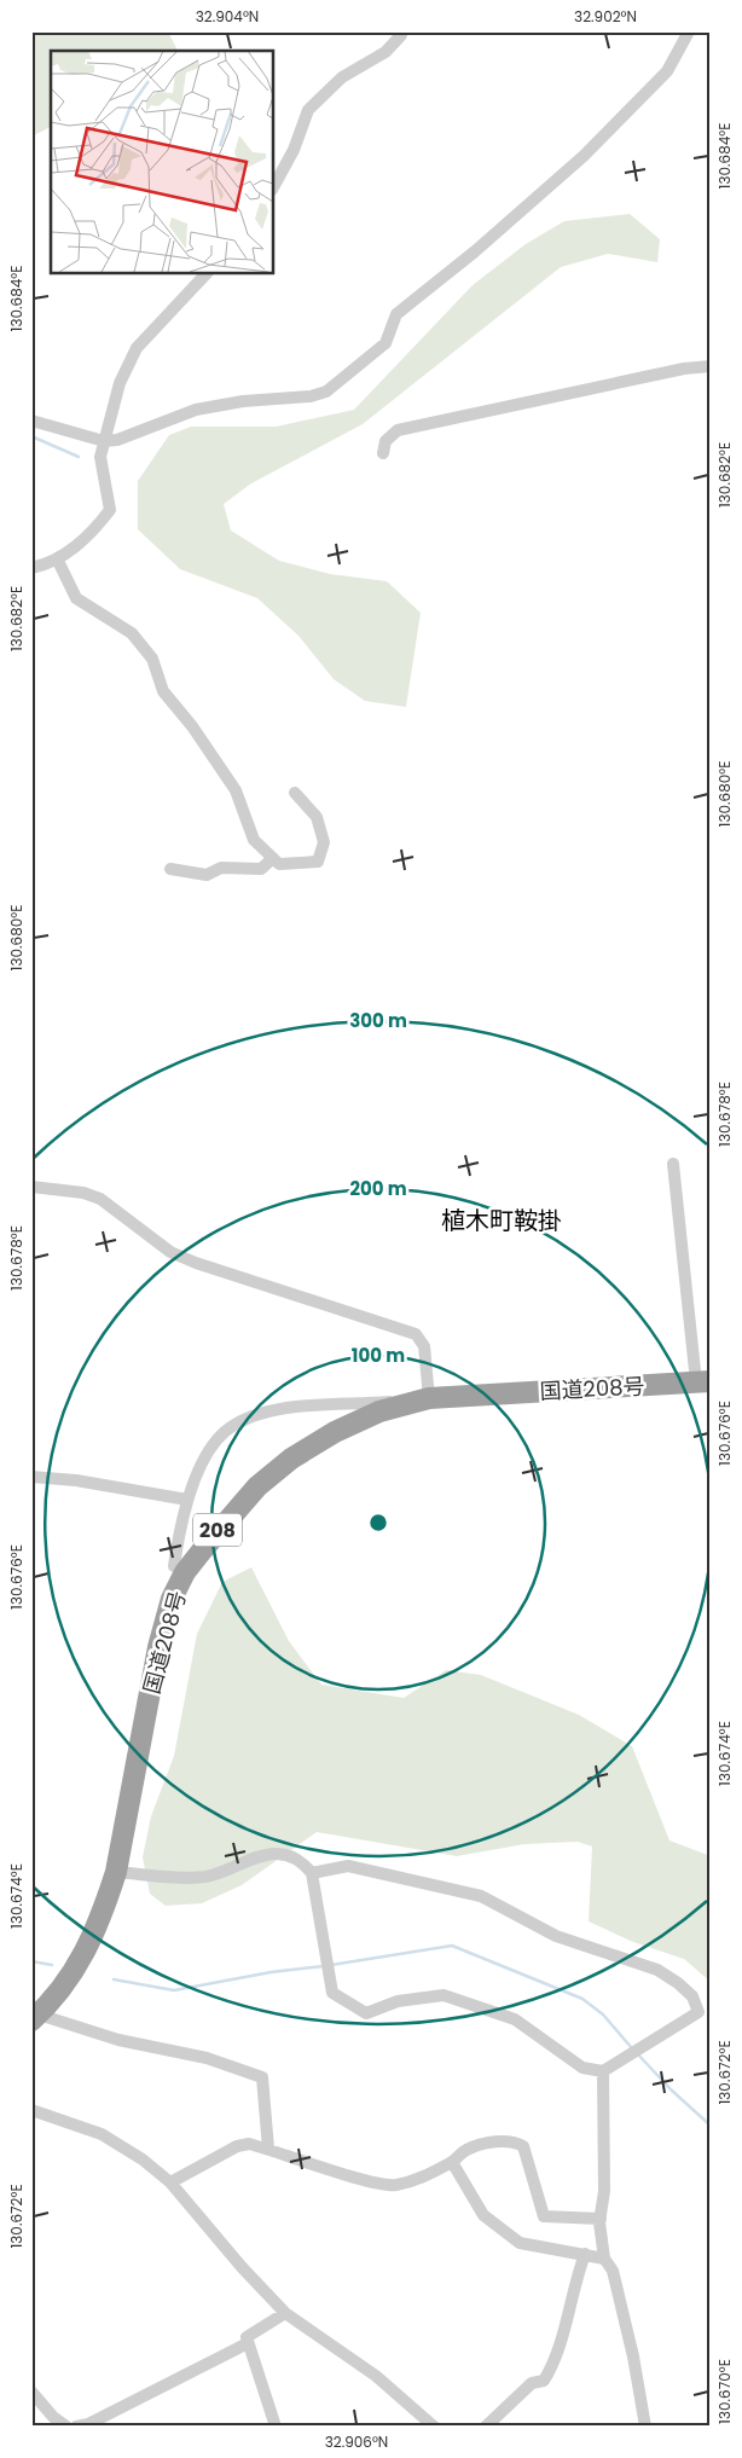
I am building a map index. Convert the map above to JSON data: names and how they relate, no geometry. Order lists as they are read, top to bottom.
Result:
{
  "streets": {
    "highway": ["国道208号", "208"]
  },
  "districts": ["植木町鞍掛"],
  "coordinates": [
    "32.904°N",
    "32.902°N",
    "130.684°E",
    "130.682°E",
    "130.680°E",
    "130.678°E",
    "130.676°E",
    "130.674°E",
    "130.672°E",
    "130.670°E",
    "32.906°N"
  ],
  "rings": ["300 m", "200 m", "100 m"]
}
